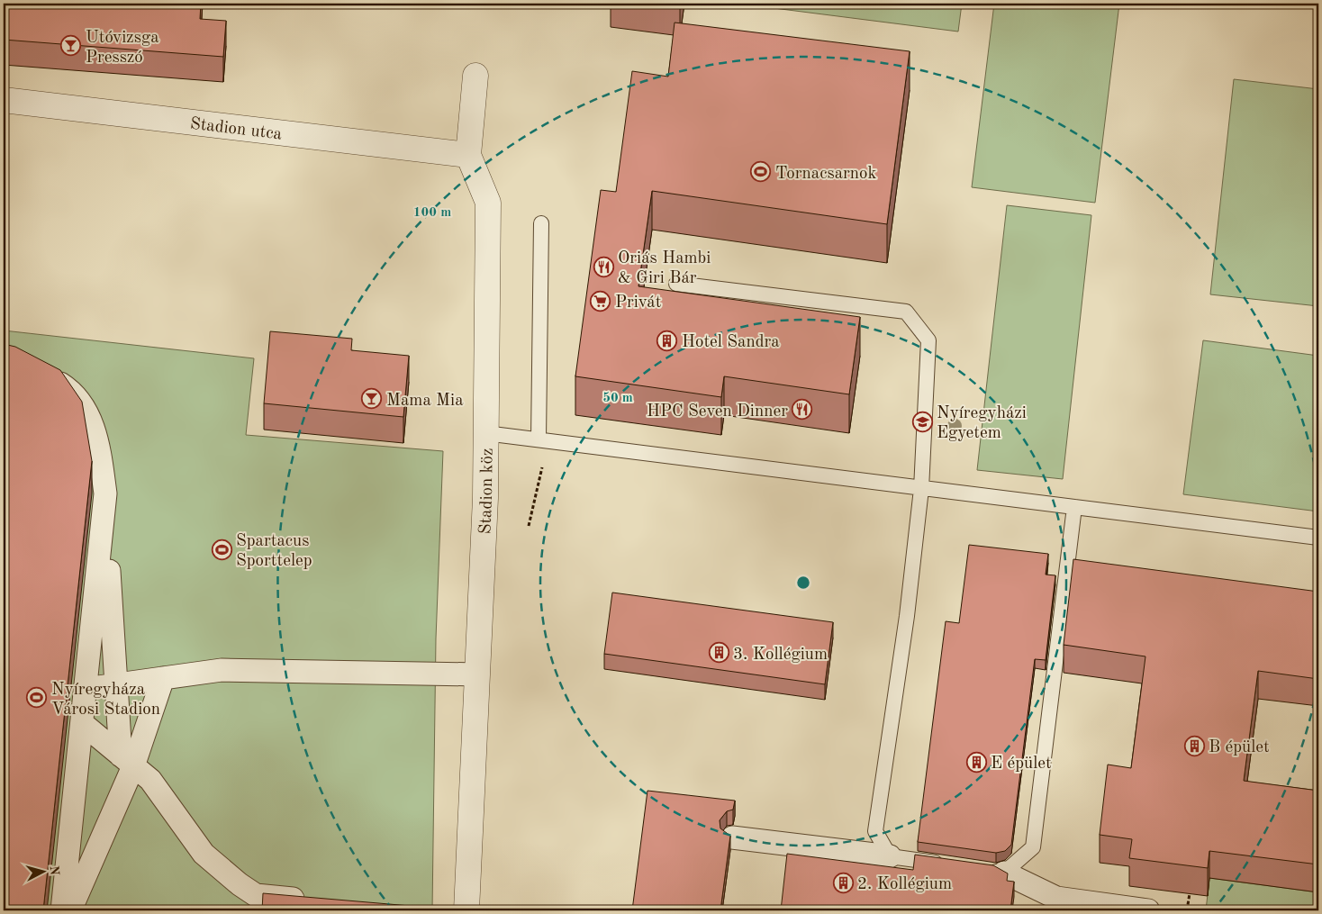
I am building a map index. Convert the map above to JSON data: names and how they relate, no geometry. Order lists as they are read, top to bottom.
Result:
{
  "streets": {
    "street": ["Stadion utca", "Stadion köz"]
  },
  "crossings": [
    ["Stadion utca", "Stadion köz"]
  ],
  "places": {
    "bar": ["Utóvizsga Presszó", "Mama Mia"],
    "sports": ["Tornacsarnok", "Spartacus Sporttelep", "Nyíregyháza Városi Stadion"],
    "restaurant": ["Oriás Hambi & Giri Bár", "HPC Seven Dinner"],
    "supermarket": ["Privát"],
    "building": [
      "Hotel Sandra",
      "3. Kollégium",
      "B épület",
      "E épület",
      "2. Kollégium"
    ],
    "school or university": ["Nyíregyházi Egyetem"]
  },
  "north": "right",
  "rings": ["100 m", "50 m"]
}
